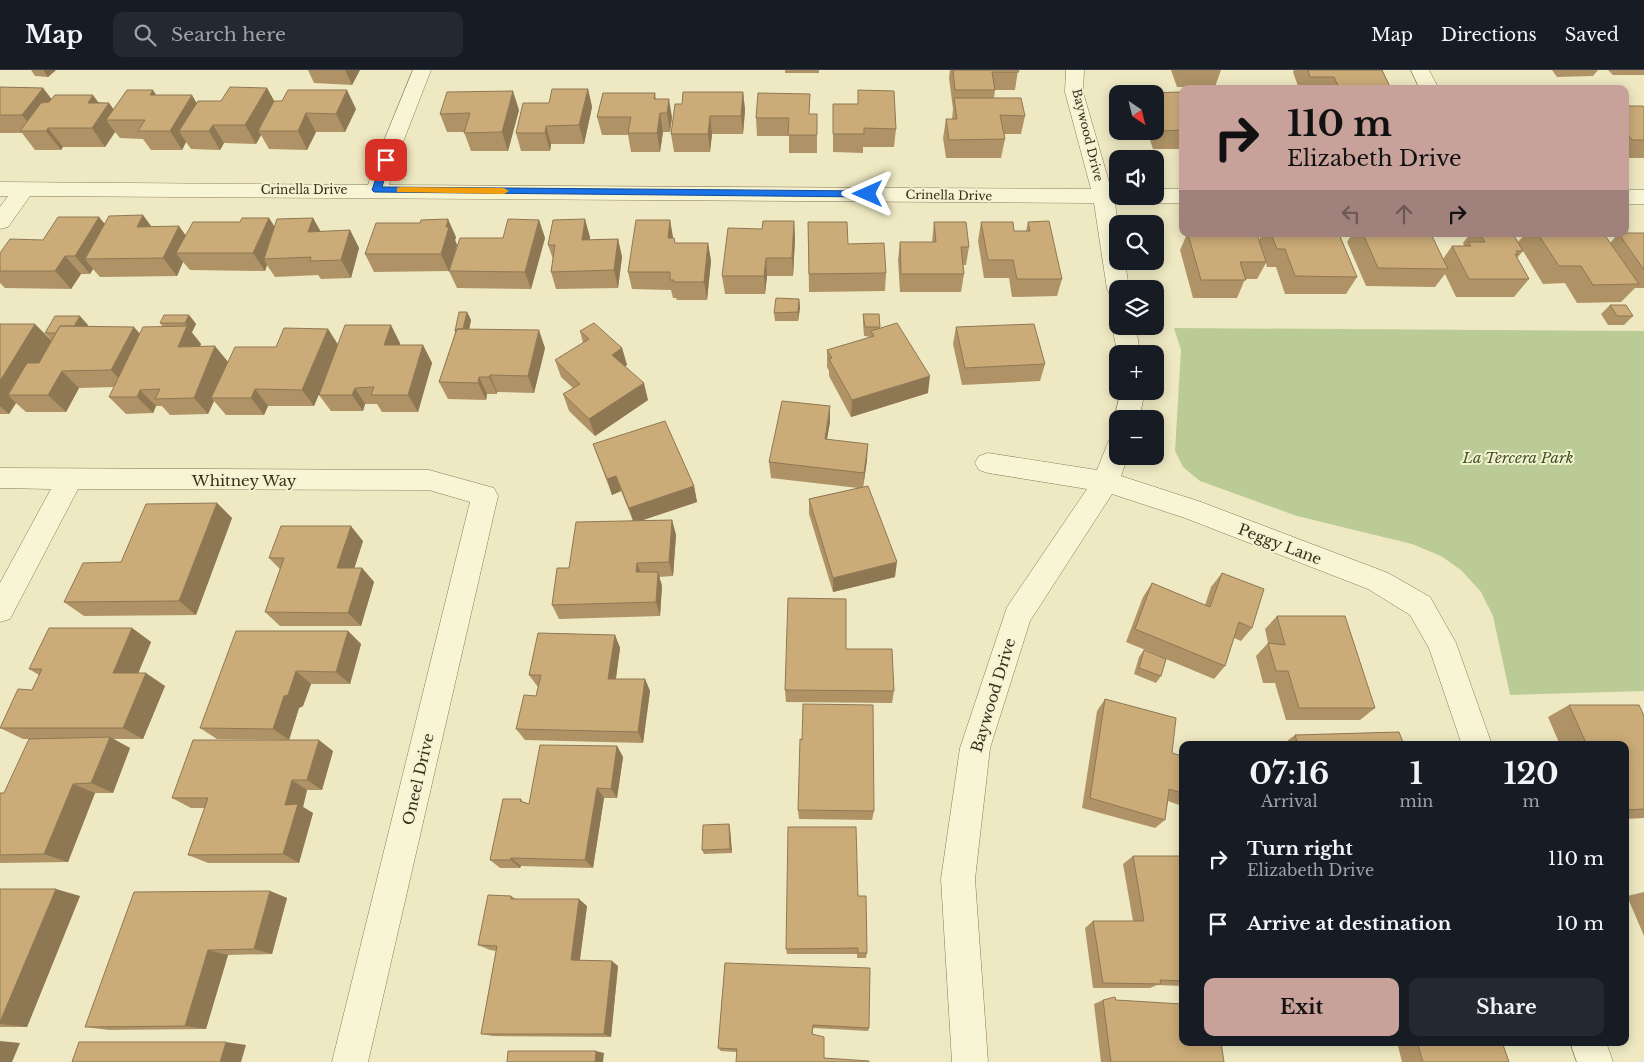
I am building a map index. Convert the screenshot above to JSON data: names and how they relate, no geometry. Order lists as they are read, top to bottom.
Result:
{
  "streets": {
    "street": [
      "Baywood Drive",
      "Crinella Drive",
      "Whitney Way",
      "Peggy Lane",
      "Oneel Drive"
    ]
  },
  "crossings": [
    ["Baywood Drive", "Peggy Lane"],
    ["Whitney Way", "Oneel Drive"]
  ],
  "parks": ["La Tercera Park"],
  "north": "bottom right",
  "page": {
    "header": "Map",
    "search": "Search here",
    "nav": ["Map", "Directions", "Saved"],
    "map_buttons": ["+", "−"],
    "turn": ["110 m", "Elizabeth Drive"],
    "eta": [
      "07:16",
      "Arrival",
      "1",
      "min",
      "120",
      "m"
    ],
    "list": [
      {
        "name": "Turn right",
        "note": "Elizabeth Drive",
        "value": "110 m"
      },
      {
        "name": "Arrive at destination",
        "value": "10 m"
      }
    ],
    "buttons": ["Exit", "Share"]
  }
}
